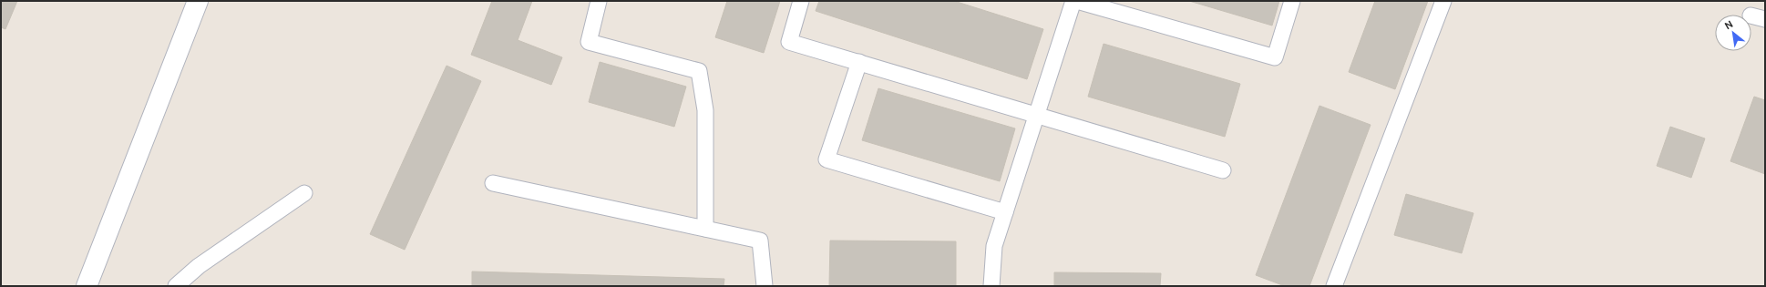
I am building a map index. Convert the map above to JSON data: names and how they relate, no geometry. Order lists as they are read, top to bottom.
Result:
{
  "north": "top left"
}
